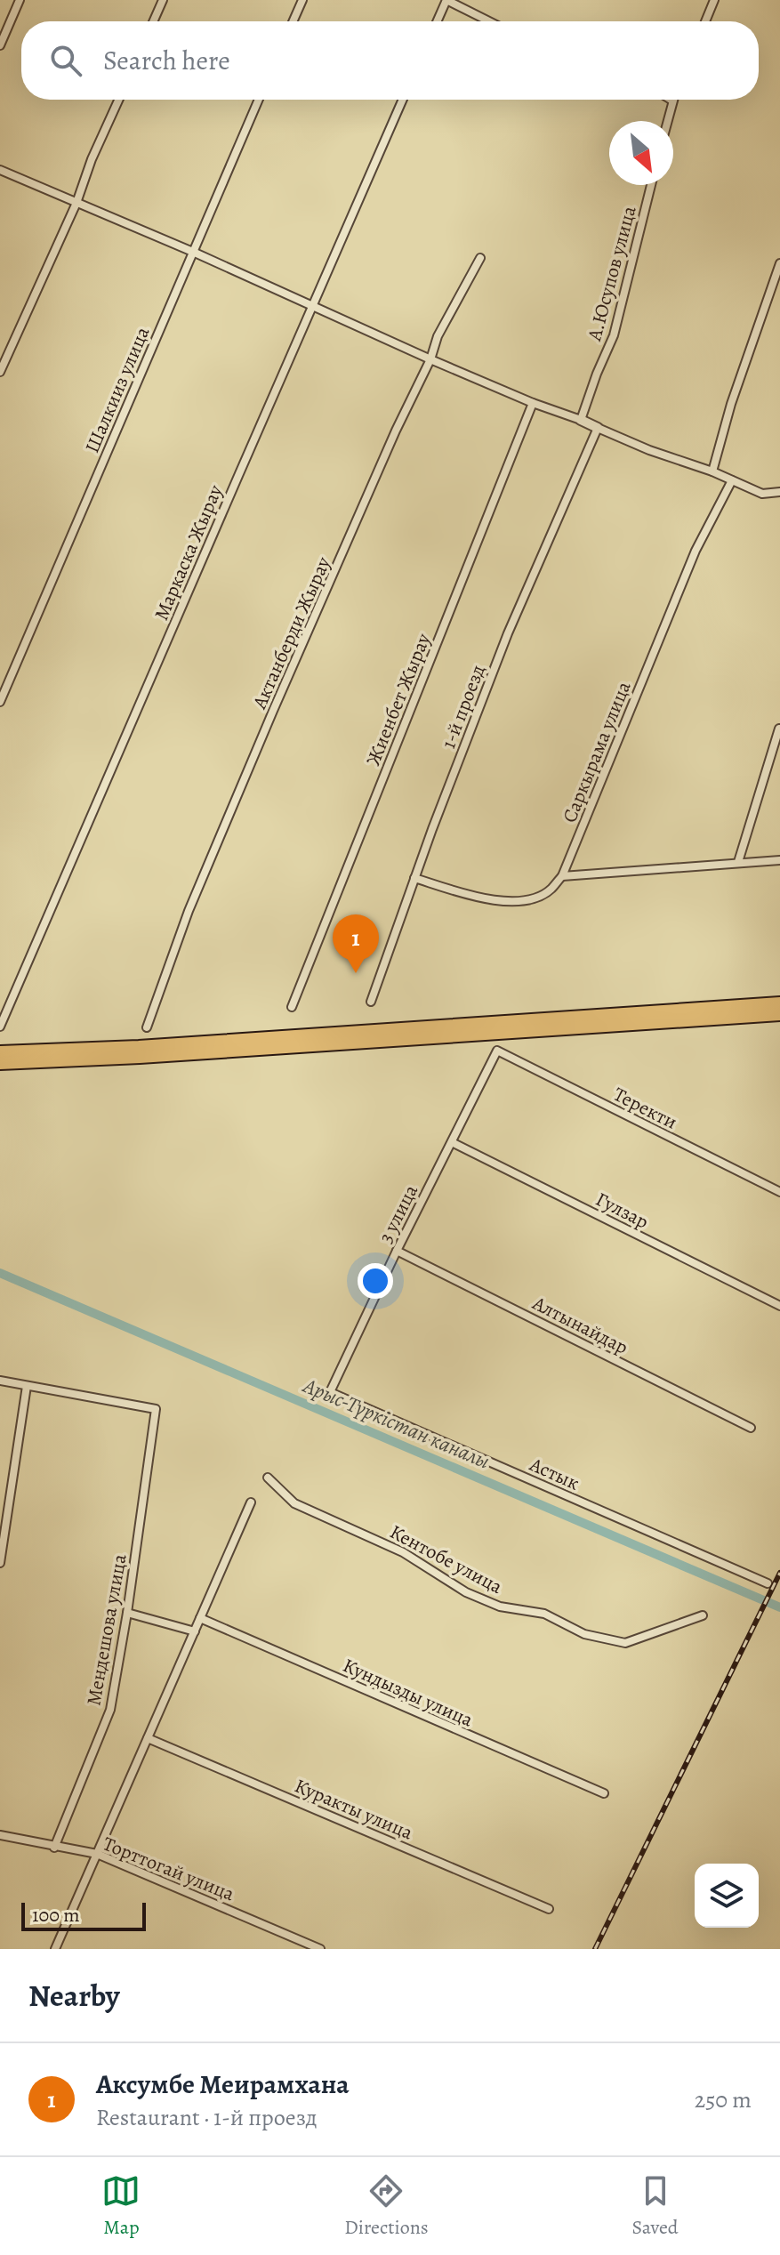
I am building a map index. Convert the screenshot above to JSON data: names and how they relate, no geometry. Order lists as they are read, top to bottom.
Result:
{
  "streets": {
    "street": [
      "А.Юсупов улица",
      "Шалкииз улица",
      "Маркаска Жырау",
      "Актанберди Жырау",
      "Жиенбет Жырау",
      "1-й проезд",
      "Саркырама улица",
      "Теректи",
      "Гулзар",
      "3 улица",
      "Алтынайдар",
      "Астык",
      "Кентобе улица",
      "Мендешова улица",
      "Кундызды улица",
      "Куракты улица",
      "Торттогай улица"
    ]
  },
  "crossings": [
    ["Теректи", "3 улица"],
    ["Гулзар", "3 улица"],
    ["3 улица", "Алтынайдар"],
    ["3 улица", "Астык"],
    ["Мендешова улица", "Торттогай улица"]
  ],
  "water": ["Арыс-Түркістан каналы"],
  "scale_bar": "100 m",
  "north": "bottom right",
  "page": {
    "search": "Search here",
    "pins": "1",
    "scale": "100 m",
    "heading": "Nearby",
    "list": [
      {
        "mark": "1",
        "name": "Аксумбе Меирамхана",
        "note": "Restaurant · 1-й проезд",
        "value": "250 m"
      }
    ],
    "nav": ["Map", "Directions", "Saved"]
  }
}
